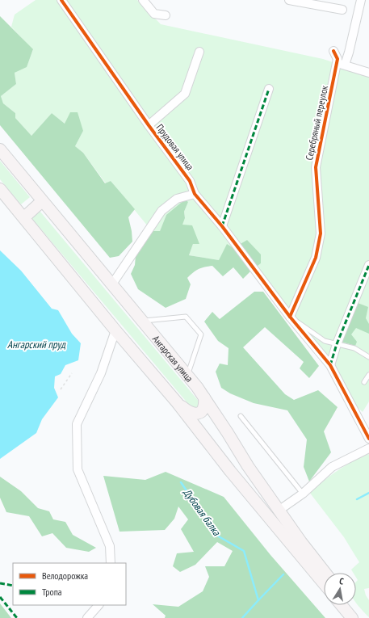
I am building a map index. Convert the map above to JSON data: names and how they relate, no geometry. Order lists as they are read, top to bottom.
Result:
{
  "streets": {
    "main road": ["Ангарская улица"],
    "street": ["Серебряный переулок", "Прудовая улица"]
  },
  "crossings": [
    ["Серебряный переулок", "Прудовая улица"]
  ],
  "water": ["Ангарский пруд", "Дубовая балка"],
  "legend": ["Велодорожка", "Тропа"],
  "north": "top"
}
